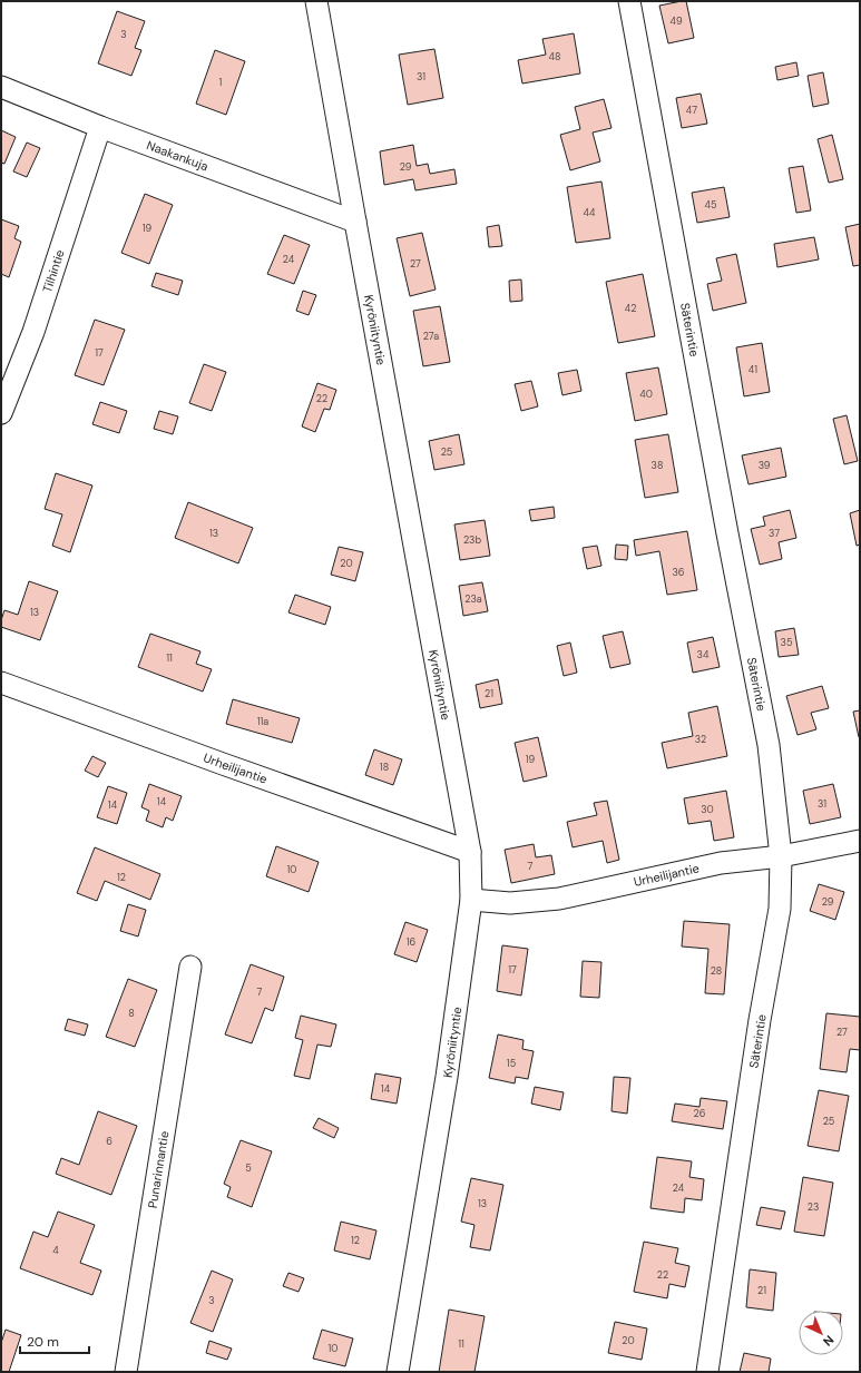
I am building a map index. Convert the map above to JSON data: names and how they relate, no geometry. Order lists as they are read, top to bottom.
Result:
{
  "streets": {
    "street": [
      "Naakankuja",
      "Tilhintie",
      "Säterintie",
      "Kyröniityntie",
      "Urheilijantie",
      "Punarinnantie"
    ]
  },
  "crossings": [
    ["Naakankuja", "Tilhintie"],
    ["Naakankuja", "Kyröniityntie"],
    ["Säterintie", "Urheilijantie"],
    ["Kyröniityntie", "Urheilijantie"]
  ],
  "house_numbers": [
    "49",
    "3",
    "48",
    "31",
    "1",
    "47",
    "29",
    "45",
    "44",
    "19",
    "24",
    "27",
    "42",
    "27a",
    "17",
    "41",
    "40",
    "22",
    "25",
    "38",
    "39",
    "13",
    "37",
    "23b",
    "20",
    "36",
    "23a",
    "13",
    "35",
    "34",
    "11",
    "21",
    "11a",
    "32",
    "19",
    "18",
    "14",
    "31",
    "14",
    "30",
    "7",
    "10",
    "12",
    "29",
    "16",
    "17",
    "28",
    "7",
    "8",
    "27",
    "15",
    "14",
    "26",
    "25",
    "6",
    "5",
    "24",
    "13",
    "23",
    "12",
    "4",
    "22",
    "21",
    "3",
    "20",
    "11",
    "10"
  ],
  "scale_bar": "20 m",
  "north": "bottom right"
}
